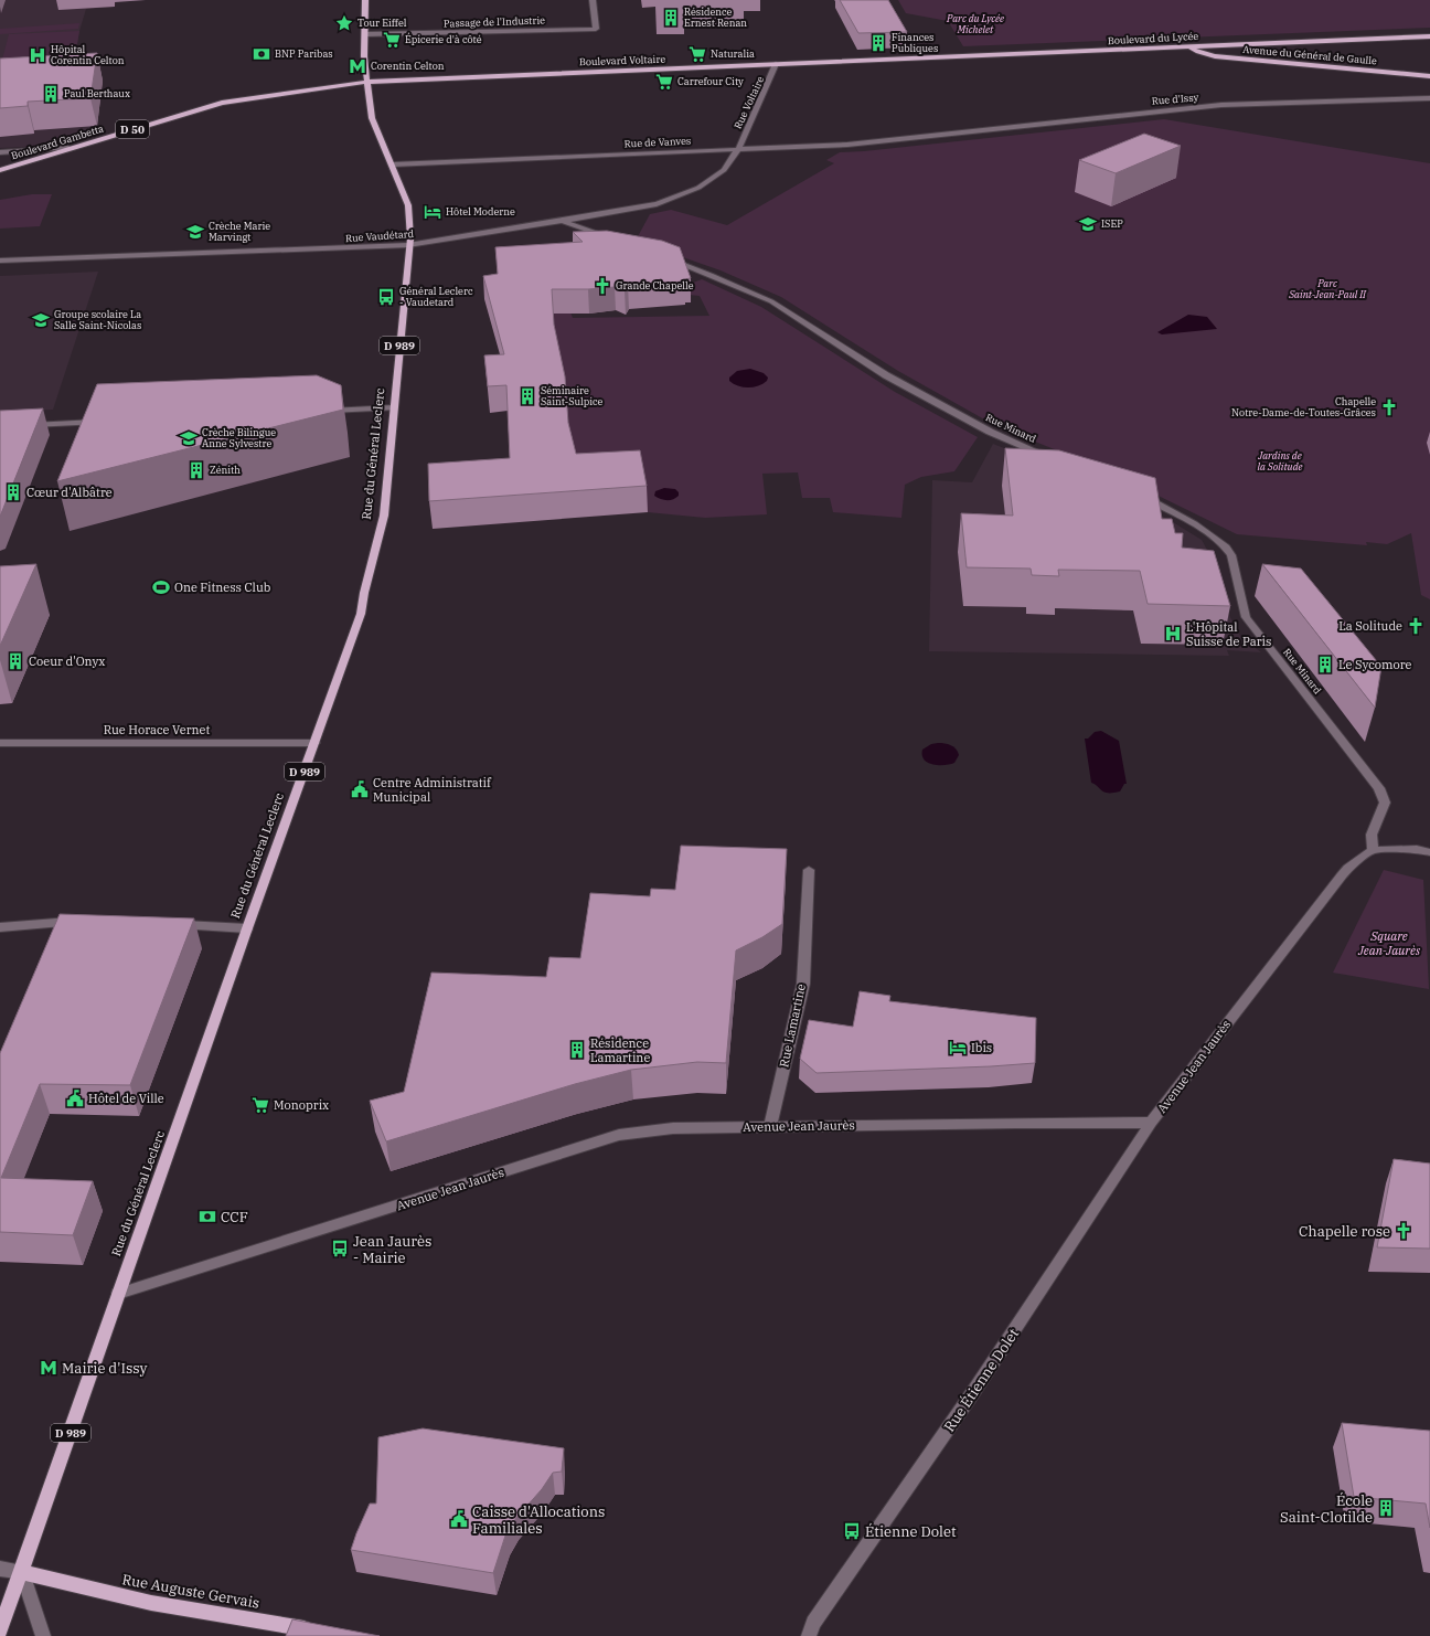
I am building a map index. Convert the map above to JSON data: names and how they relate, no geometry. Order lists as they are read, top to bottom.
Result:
{
  "streets": {
    "main road": [
      "Boulevard du Lycée",
      "Avenue du Général de Gaulle",
      "Boulevard Voltaire",
      "D 50",
      "Boulevard Gambetta",
      "D 989",
      "Rue du Général Leclerc",
      "Rue Auguste Gervais"
    ],
    "street": [
      "Passage de l'Industrie",
      "Rue d'Issy",
      "Rue Voltaire",
      "Rue de Vanves",
      "Rue Vaudétard",
      "Rue Minard",
      "Rue Horace Vernet",
      "Rue Lamartine",
      "Avenue Jean Jaurès",
      "Rue Étienne Dolet"
    ]
  },
  "crossings": [
    ["Passage de l'Industrie", "D 989"],
    ["Boulevard du Lycée", "Avenue du Général de Gaulle"],
    ["Boulevard du Lycée", "Boulevard Voltaire"],
    ["Boulevard Voltaire", "Rue Voltaire"],
    ["Boulevard Voltaire", "Boulevard Gambetta"],
    ["Boulevard Voltaire", "D 989"],
    ["Boulevard Voltaire", "Rue du Général Leclerc"],
    ["Rue d'Issy", "Rue de Vanves"],
    ["Rue Voltaire", "Rue de Vanves"],
    ["Rue Voltaire", "Rue Vaudétard"],
    ["Boulevard Gambetta", "D 989"],
    ["Boulevard Gambetta", "Rue du Général Leclerc"],
    ["Rue de Vanves", "Rue Vaudétard"],
    ["Rue de Vanves", "Rue du Général Leclerc"],
    ["Rue Vaudétard", "Rue du Général Leclerc"],
    ["D 989", "Rue du Général Leclerc"],
    ["D 989", "Rue Auguste Gervais"],
    ["Rue Minard", "Avenue Jean Jaurès"],
    ["Rue du Général Leclerc", "Rue Horace Vernet"],
    ["Rue du Général Leclerc", "Avenue Jean Jaurès"],
    ["Rue du Général Leclerc", "Rue Auguste Gervais"],
    ["Rue Lamartine", "Avenue Jean Jaurès"],
    ["Avenue Jean Jaurès", "Rue Étienne Dolet"]
  ],
  "parks": [
    "Parc du Lycée Michelet",
    "Parc Saint-Jean-Paul II",
    "Jardins de la Solitude",
    "Square Jean-Jaurès"
  ],
  "places": {
    "building": [
      "Résidence Ernest Renan",
      "Finances Publiques",
      "Paul Berthaux",
      "Séminaire Saint-Sulpice",
      "Zénith",
      "Cœur d'Albâtre",
      "Coeur d'Onyx",
      "Le Sycomore",
      "Résidence Lamartine",
      "École Saint-Clotilde"
    ],
    "place": ["Tour Eiffel"],
    "supermarket": [
      "Épicerie d'à côté",
      "Naturalia",
      "Carrefour City",
      "Monoprix"
    ],
    "bank": ["BNP Paribas", "CCF"],
    "hospital": ["Hôpital Corentin Celton", "L'Hôpital Suisse de Paris"],
    "metro station": ["Corentin Celton", "Mairie d'Issy"],
    "hotel": ["Hôtel Moderne", "Ibis"],
    "school or university": [
      "ISEP",
      "Crèche Marie Marvingt",
      "Groupe scolaire La Salle Saint-Nicolas",
      "Crèche Bilingue Anne Sylvestre"
    ],
    "church": [
      "Grande Chapelle",
      "Chapelle Notre-Dame-de-Toutes-Grâces",
      "La Solitude",
      "Chapelle rose"
    ],
    "bus stop": ["Général Leclerc - Vaudetard", "Jean Jaurès - Mairie", "Étienne Dolet"],
    "sports": ["One Fitness Club"],
    "public building": ["Centre Administratif Municipal", "Hôtel de Ville", "Caisse d'Allocations Familiales"]
  }
}
